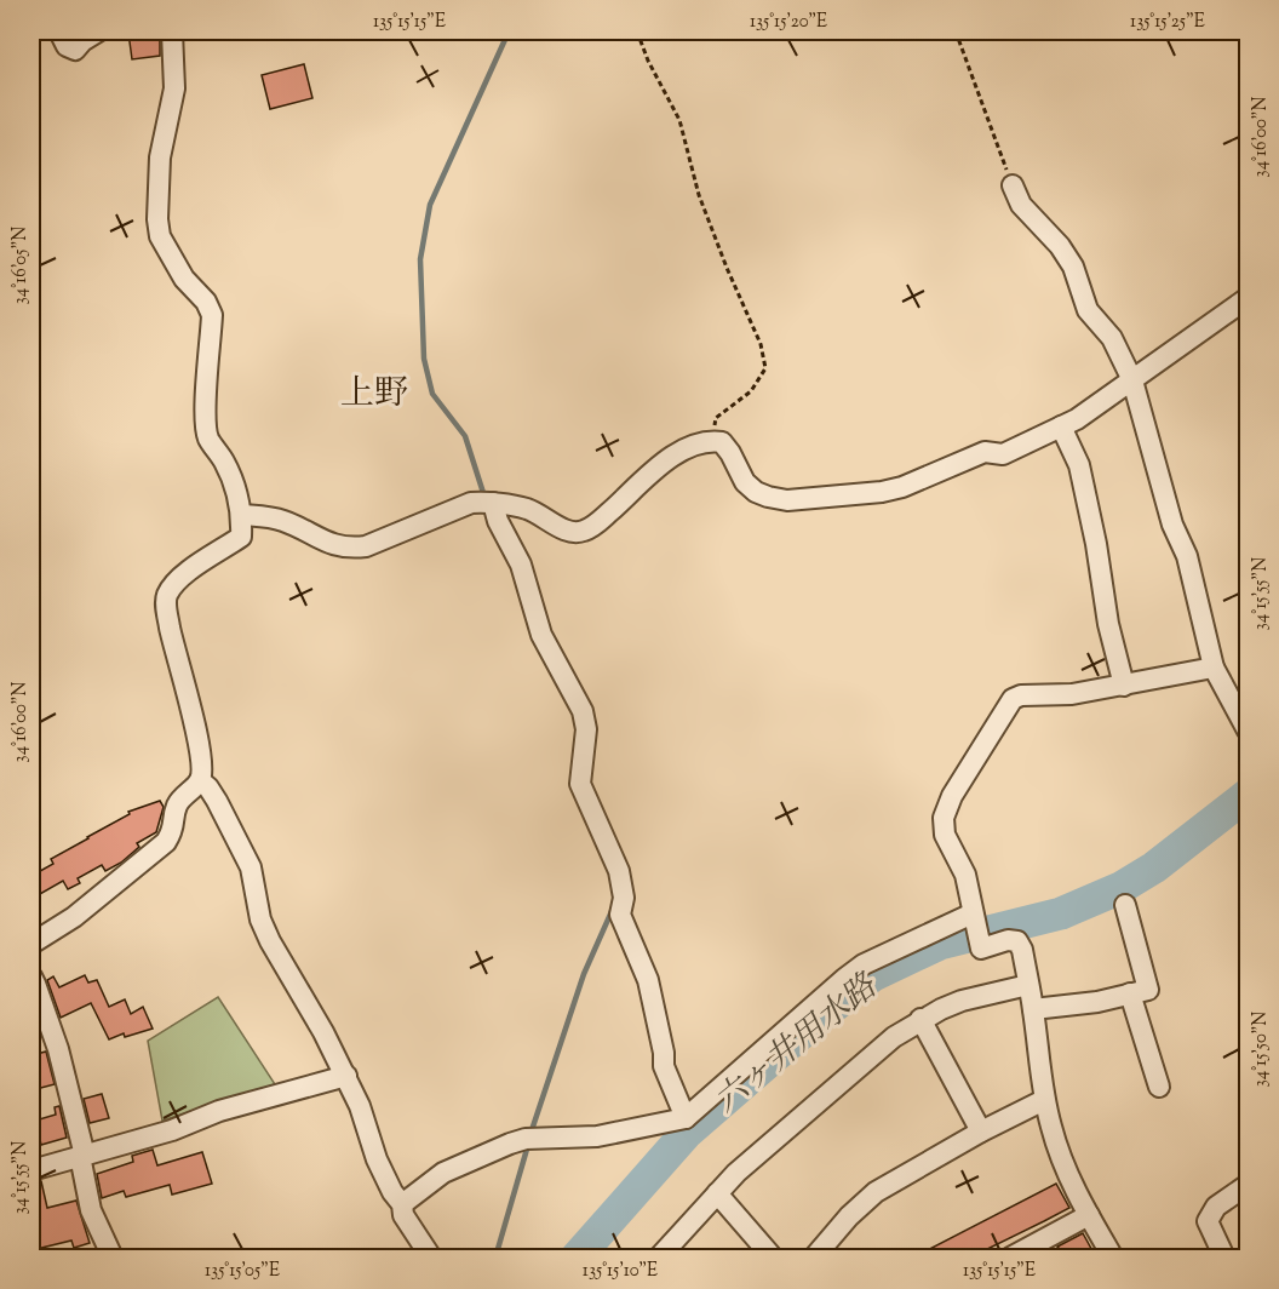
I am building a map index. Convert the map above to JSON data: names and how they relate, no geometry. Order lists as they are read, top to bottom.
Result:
{
  "districts": ["上野"],
  "water": ["六ヶ井用水路"],
  "coordinates": [
    "135°15'15\"E",
    "135°15'20\"E",
    "135°15'25\"E",
    "34°16'00\"N",
    "34°16'05\"N",
    "34°15'55\"N",
    "34°15'50\"N",
    "135°15'05\"E",
    "135°15'10\"E"
  ]
}
